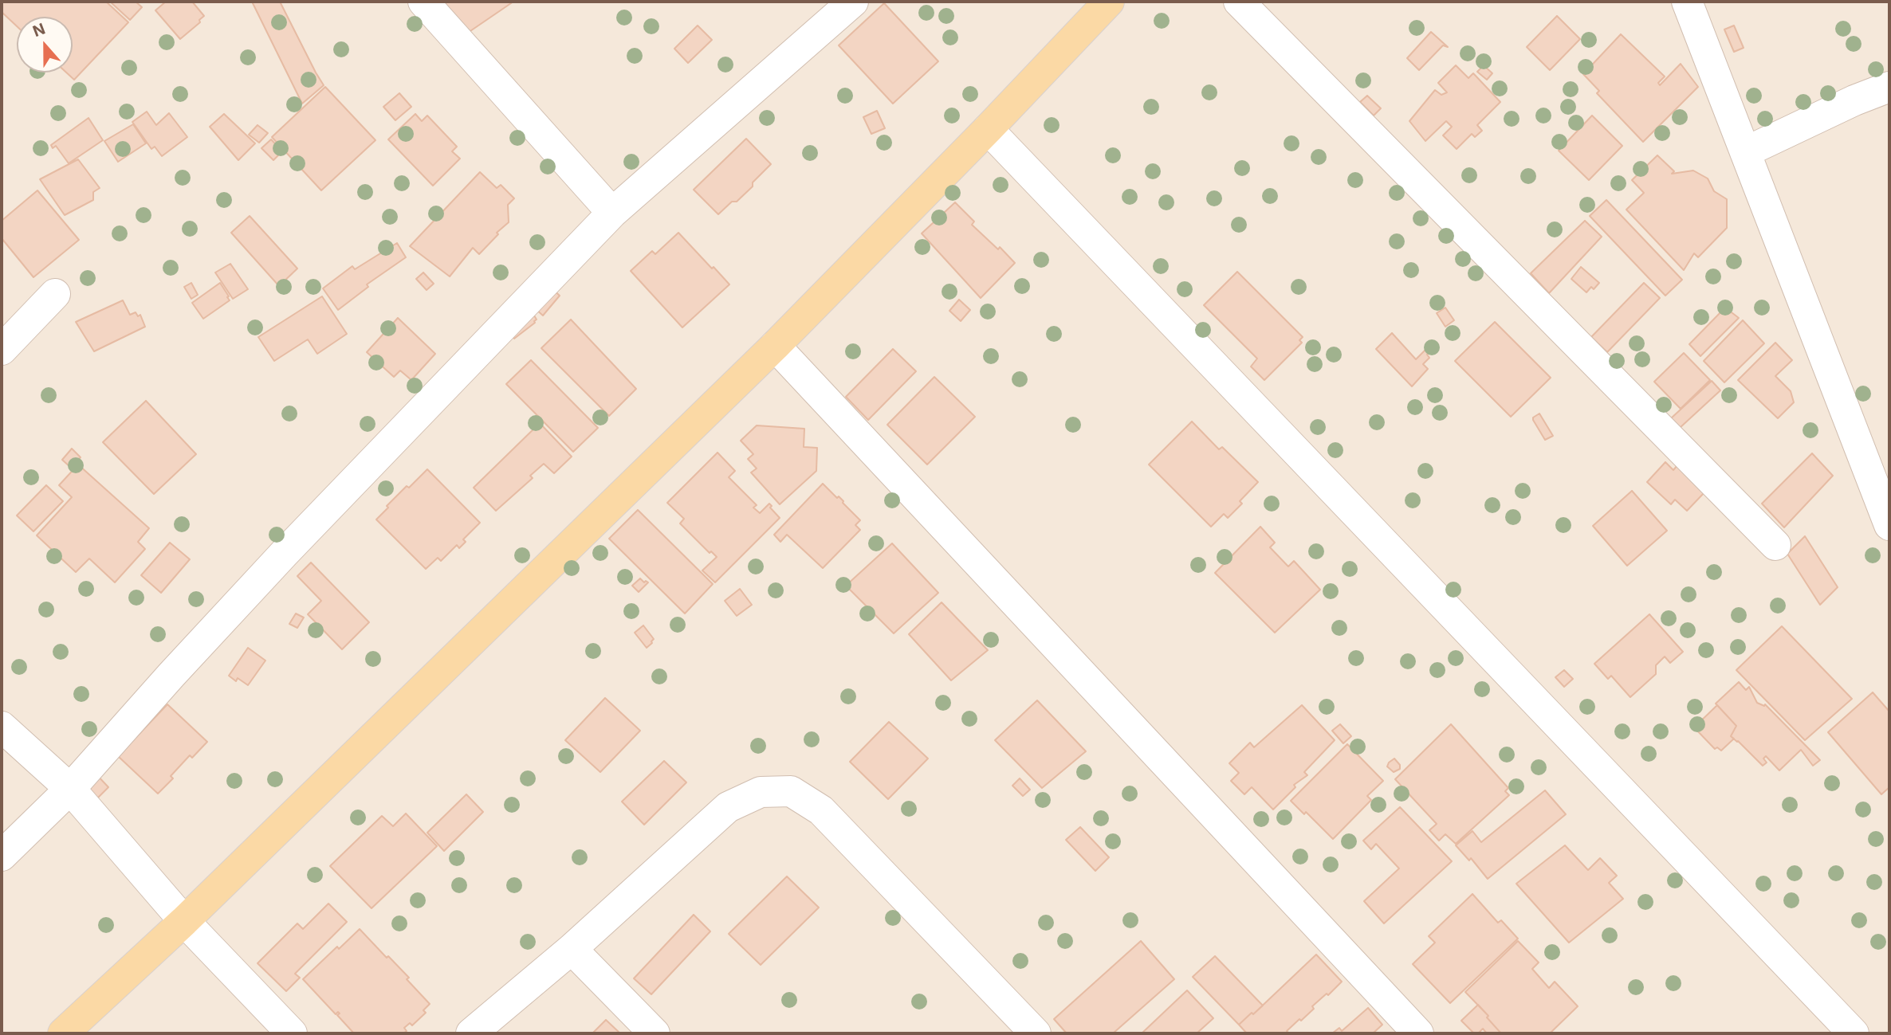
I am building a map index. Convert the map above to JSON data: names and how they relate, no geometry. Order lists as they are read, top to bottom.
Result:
{
  "north": "top"
}
